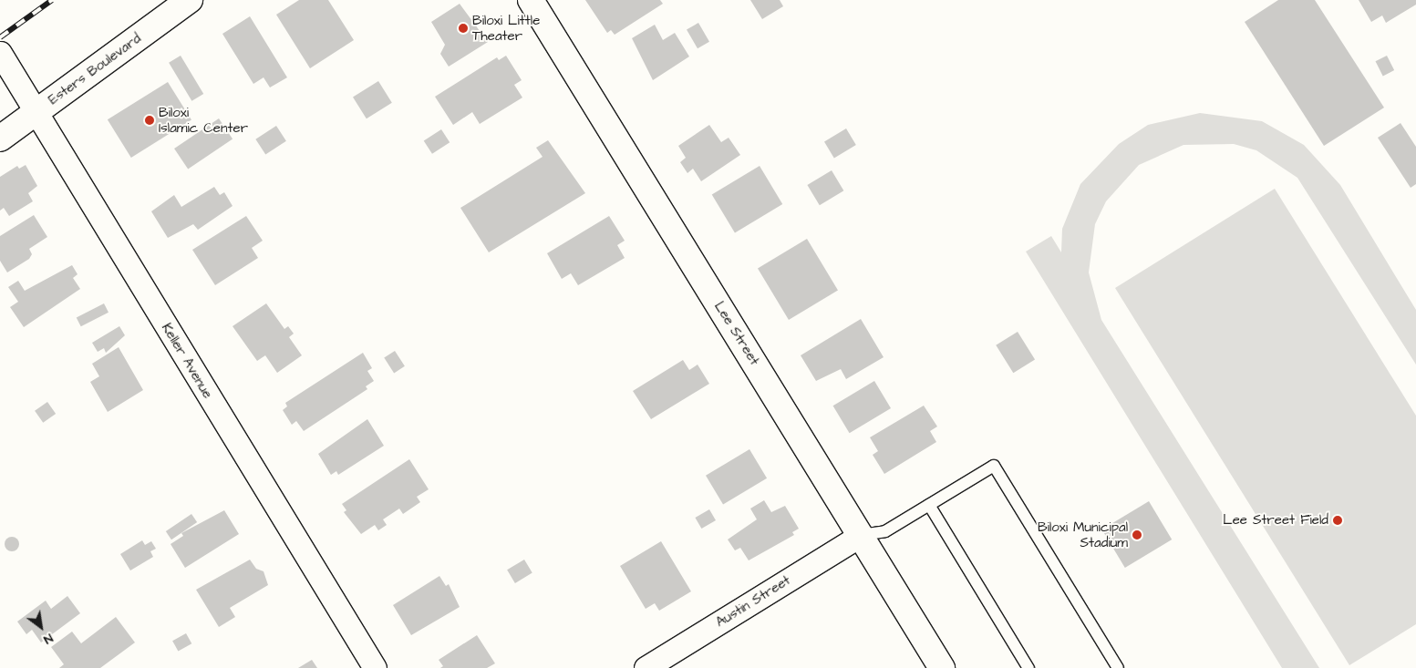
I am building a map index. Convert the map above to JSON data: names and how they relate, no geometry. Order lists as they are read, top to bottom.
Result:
{
  "streets": {
    "street": [
      "Esters Boulevard",
      "Lee Street",
      "Keller Avenue",
      "Austin Street"
    ]
  },
  "crossings": [
    ["Esters Boulevard", "Keller Avenue"],
    ["Lee Street", "Austin Street"]
  ],
  "places": [
    "Biloxi Little Theater",
    "Biloxi Islamic Center",
    "Lee Street Field",
    "Biloxi Municipal Stadium"
  ],
  "north": "bottom right"
}
